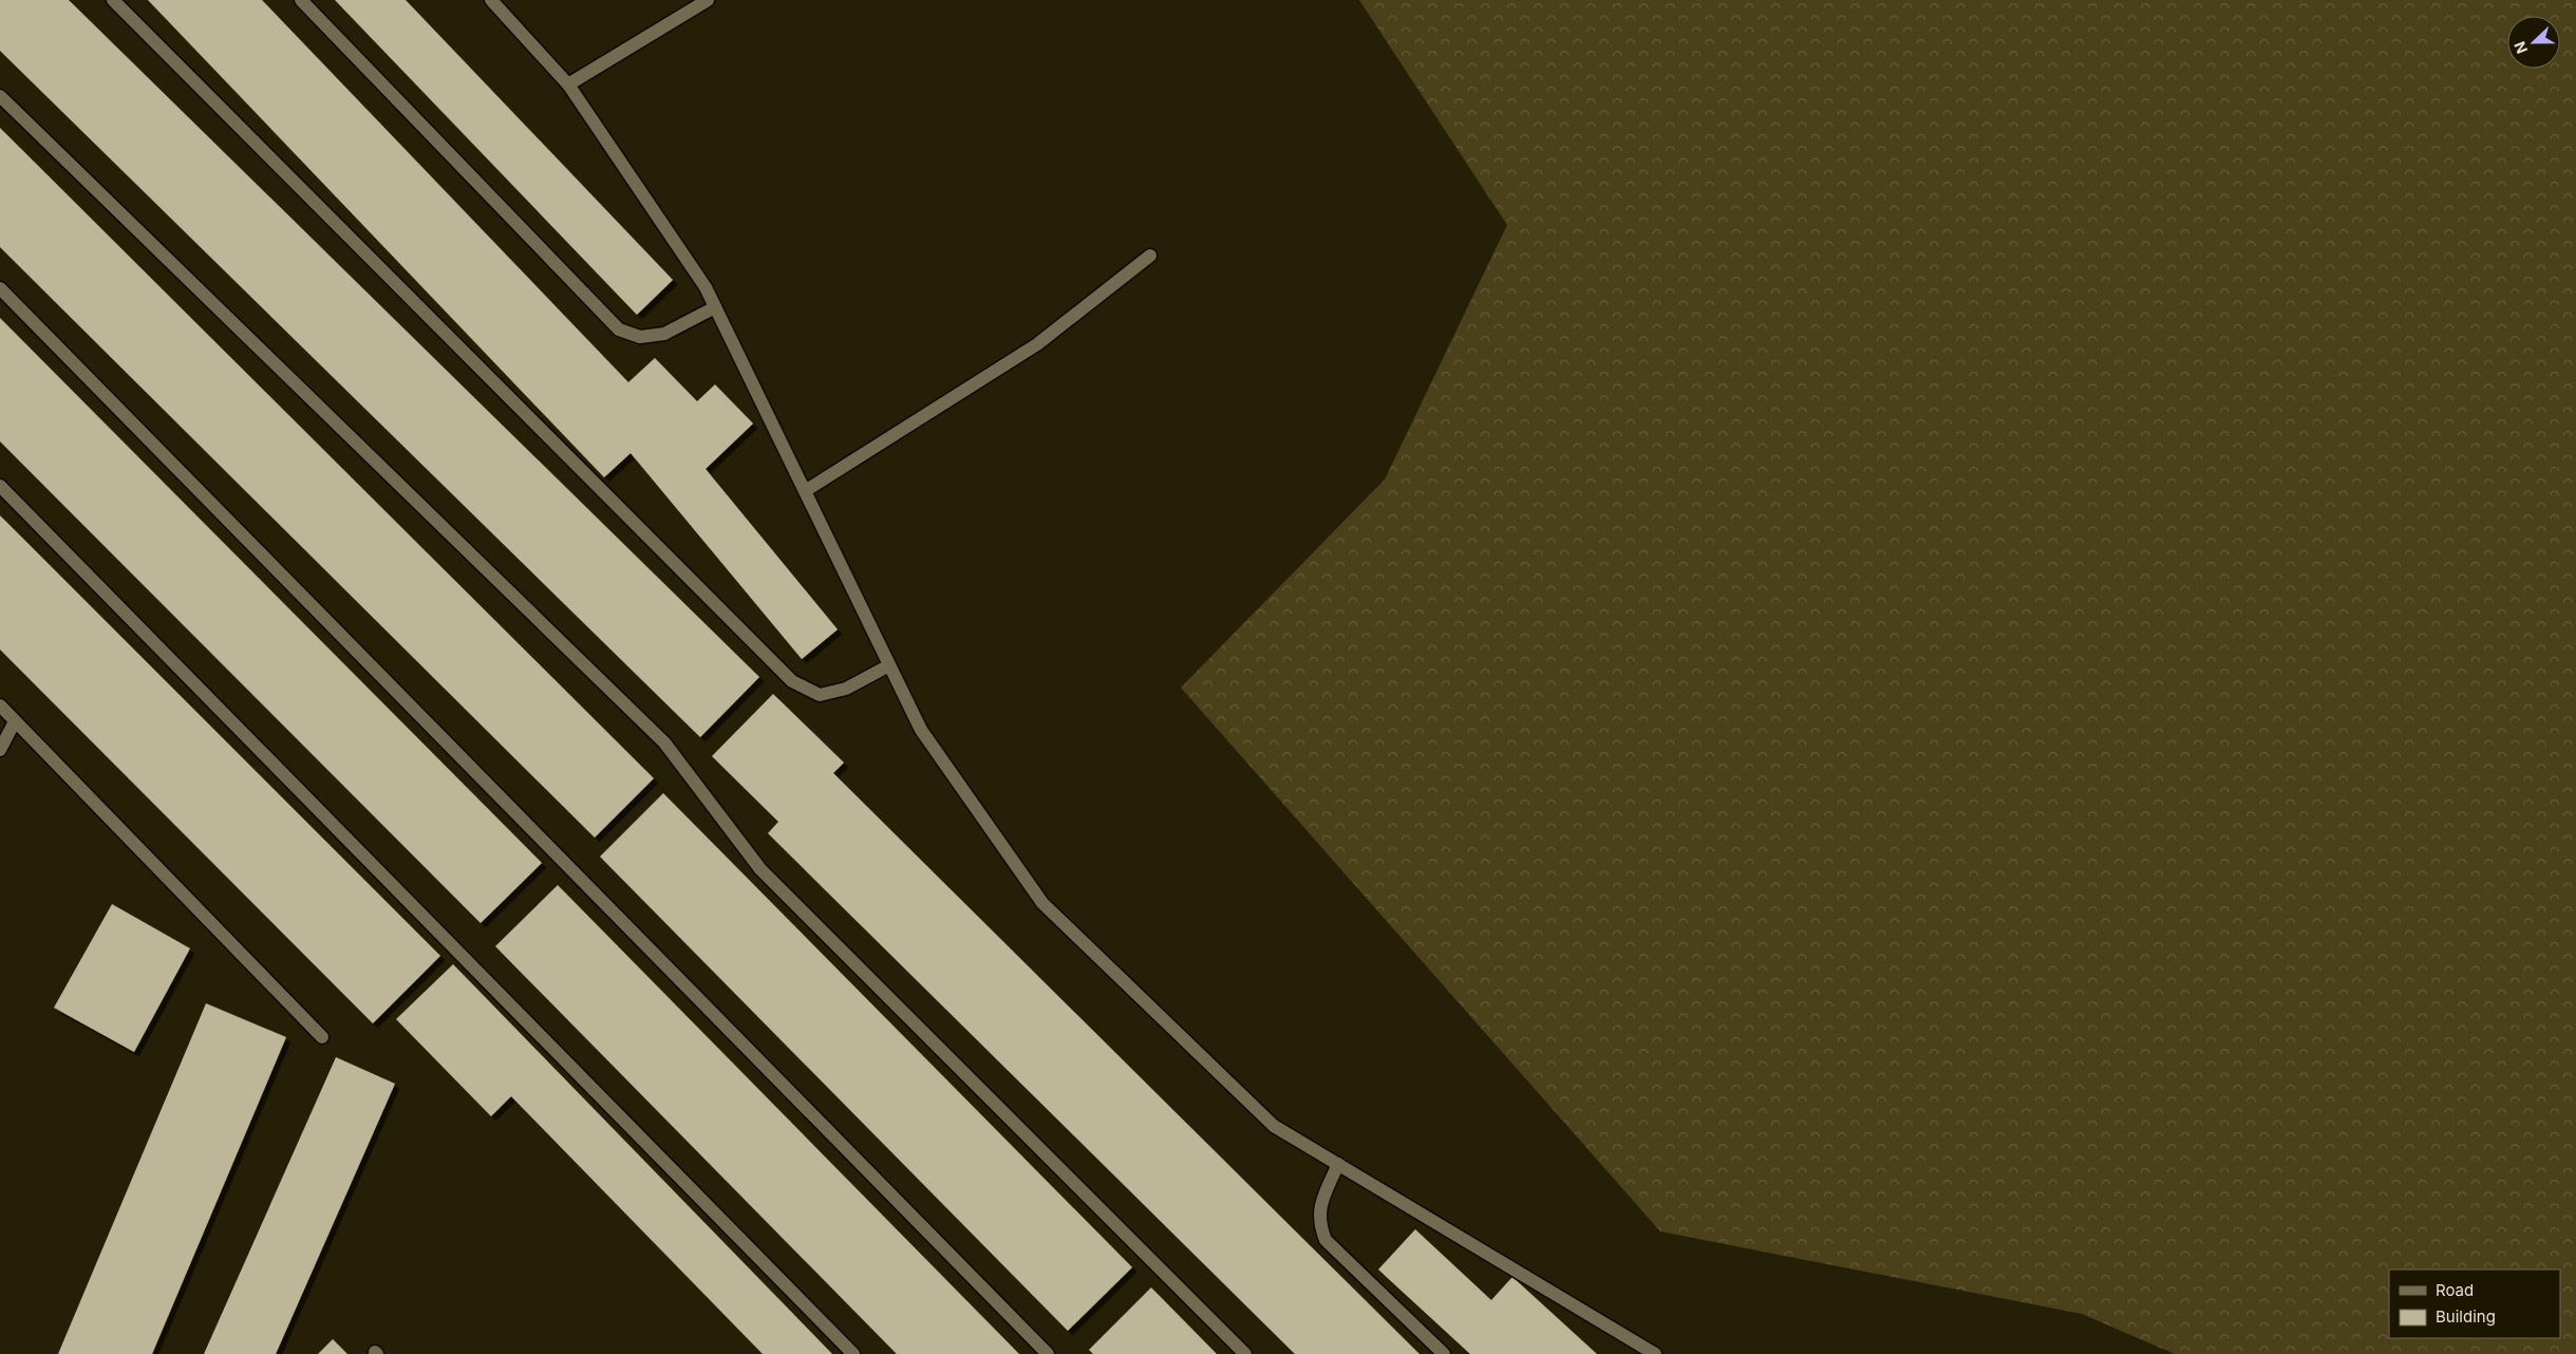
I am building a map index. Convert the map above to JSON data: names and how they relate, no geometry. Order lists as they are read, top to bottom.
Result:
{
  "legend": ["Road", "Building"],
  "north": "left"
}
